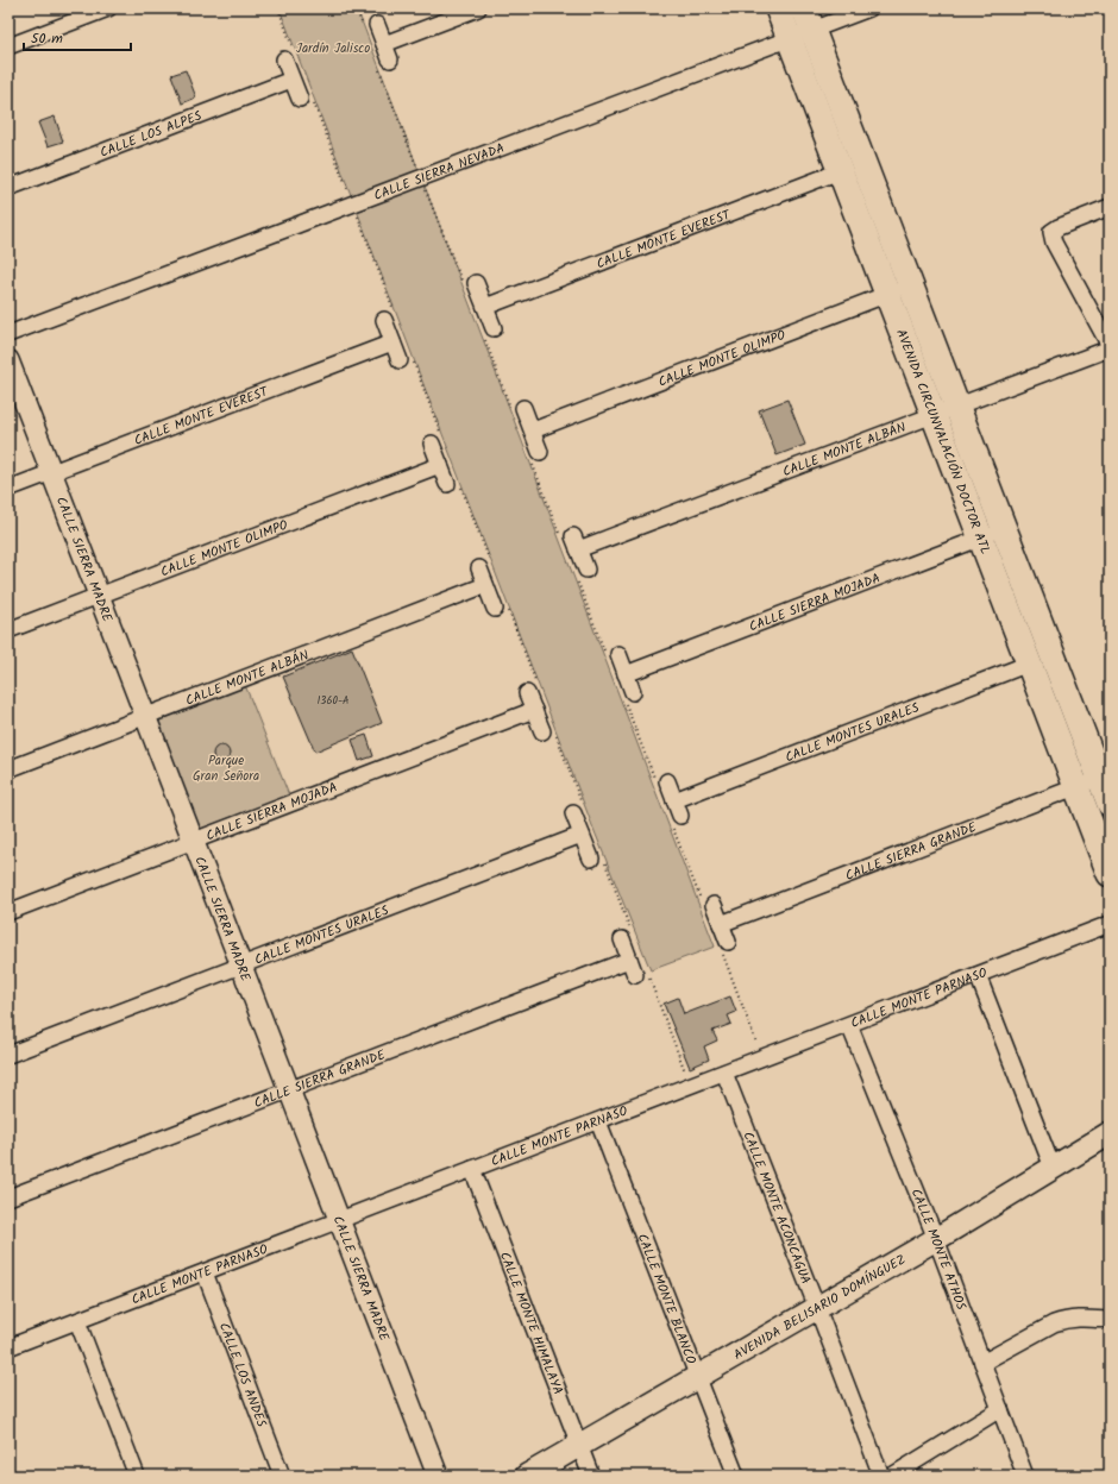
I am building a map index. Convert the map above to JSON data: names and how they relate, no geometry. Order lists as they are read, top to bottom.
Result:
{
  "streets": {
    "main road": ["AVENIDA CIRCUNVALACIÓN DOCTOR ATL", "AVENIDA BELISARIO DOMÍNGUEZ"],
    "street": [
      "CALLE LOS ALPES",
      "CALLE SIERRA NEVADA",
      "CALLE MONTE EVEREST",
      "CALLE MONTE OLIMPO",
      "CALLE MONTE ALBÁN",
      "CALLE SIERRA MADRE",
      "CALLE SIERRA MOJADA",
      "CALLE MONTES URALES",
      "CALLE SIERRA GRANDE",
      "CALLE MONTE PARNASO",
      "CALLE MONTE ACONCAGUA",
      "CALLE MONTE ATHOS",
      "CALLE MONTE BLANCO",
      "CALLE MONTE HIMALAYA",
      "CALLE LOS ANDES"
    ]
  },
  "crossings": [
    ["CALLE SIERRA NEVADA", "AVENIDA CIRCUNVALACIÓN DOCTOR ATL"],
    ["CALLE MONTE EVEREST", "AVENIDA CIRCUNVALACIÓN DOCTOR ATL"],
    ["CALLE MONTE EVEREST", "CALLE SIERRA MADRE"],
    ["CALLE MONTE OLIMPO", "AVENIDA CIRCUNVALACIÓN DOCTOR ATL"],
    ["CALLE MONTE OLIMPO", "CALLE SIERRA MADRE"],
    ["AVENIDA CIRCUNVALACIÓN DOCTOR ATL", "CALLE MONTE ALBÁN"],
    ["AVENIDA CIRCUNVALACIÓN DOCTOR ATL", "CALLE SIERRA MOJADA"],
    ["AVENIDA CIRCUNVALACIÓN DOCTOR ATL", "CALLE MONTES URALES"],
    ["AVENIDA CIRCUNVALACIÓN DOCTOR ATL", "CALLE SIERRA GRANDE"],
    ["CALLE MONTE ALBÁN", "CALLE SIERRA MADRE"],
    ["CALLE SIERRA MADRE", "CALLE SIERRA MOJADA"],
    ["CALLE SIERRA MADRE", "CALLE MONTES URALES"],
    ["CALLE SIERRA MADRE", "CALLE SIERRA GRANDE"],
    ["CALLE SIERRA MADRE", "CALLE MONTE PARNASO"],
    ["CALLE MONTE PARNASO", "CALLE MONTE ACONCAGUA"],
    ["CALLE MONTE PARNASO", "CALLE MONTE ATHOS"],
    ["CALLE MONTE PARNASO", "CALLE MONTE BLANCO"],
    ["CALLE MONTE PARNASO", "CALLE MONTE HIMALAYA"],
    ["CALLE MONTE PARNASO", "CALLE LOS ANDES"],
    ["CALLE MONTE ACONCAGUA", "AVENIDA BELISARIO DOMÍNGUEZ"],
    ["CALLE MONTE ATHOS", "AVENIDA BELISARIO DOMÍNGUEZ"],
    ["CALLE MONTE BLANCO", "AVENIDA BELISARIO DOMÍNGUEZ"],
    ["AVENIDA BELISARIO DOMÍNGUEZ", "CALLE MONTE HIMALAYA"]
  ],
  "parks": ["Jardín Jalisco", "Parque Gran Señora"],
  "house_numbers": ["1360-A"],
  "scale_bar": "50 m"
}
